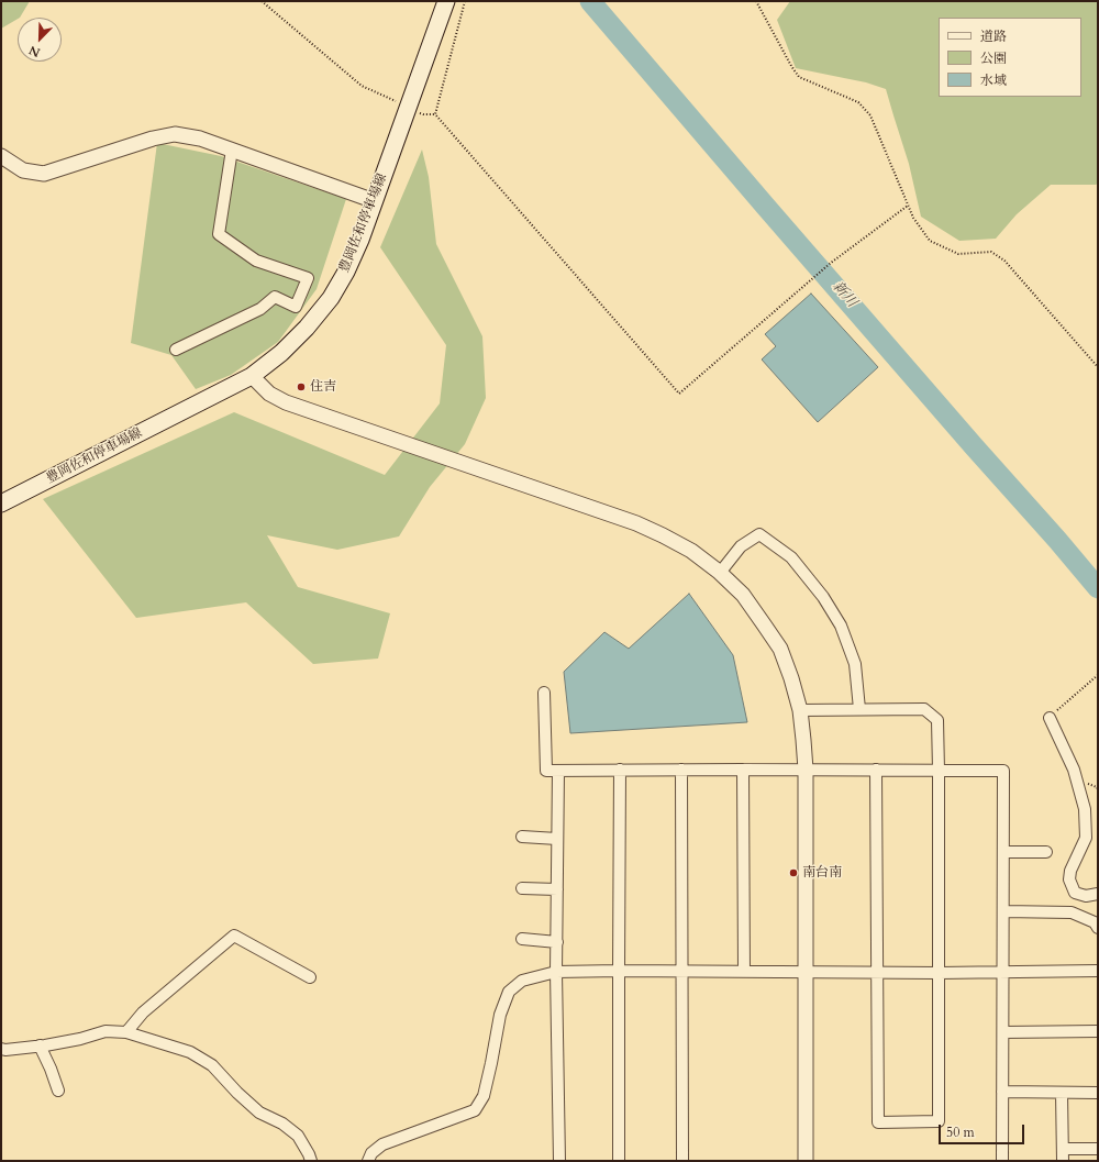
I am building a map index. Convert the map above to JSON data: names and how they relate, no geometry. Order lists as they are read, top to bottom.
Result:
{
  "streets": {
    "main road": ["豊岡佐和停車場線"]
  },
  "water": ["新川"],
  "places": ["住吉", "南台南"],
  "legend": ["道路", "公園", "水域"],
  "scale_bar": "50 m",
  "north": "bottom left"
}
